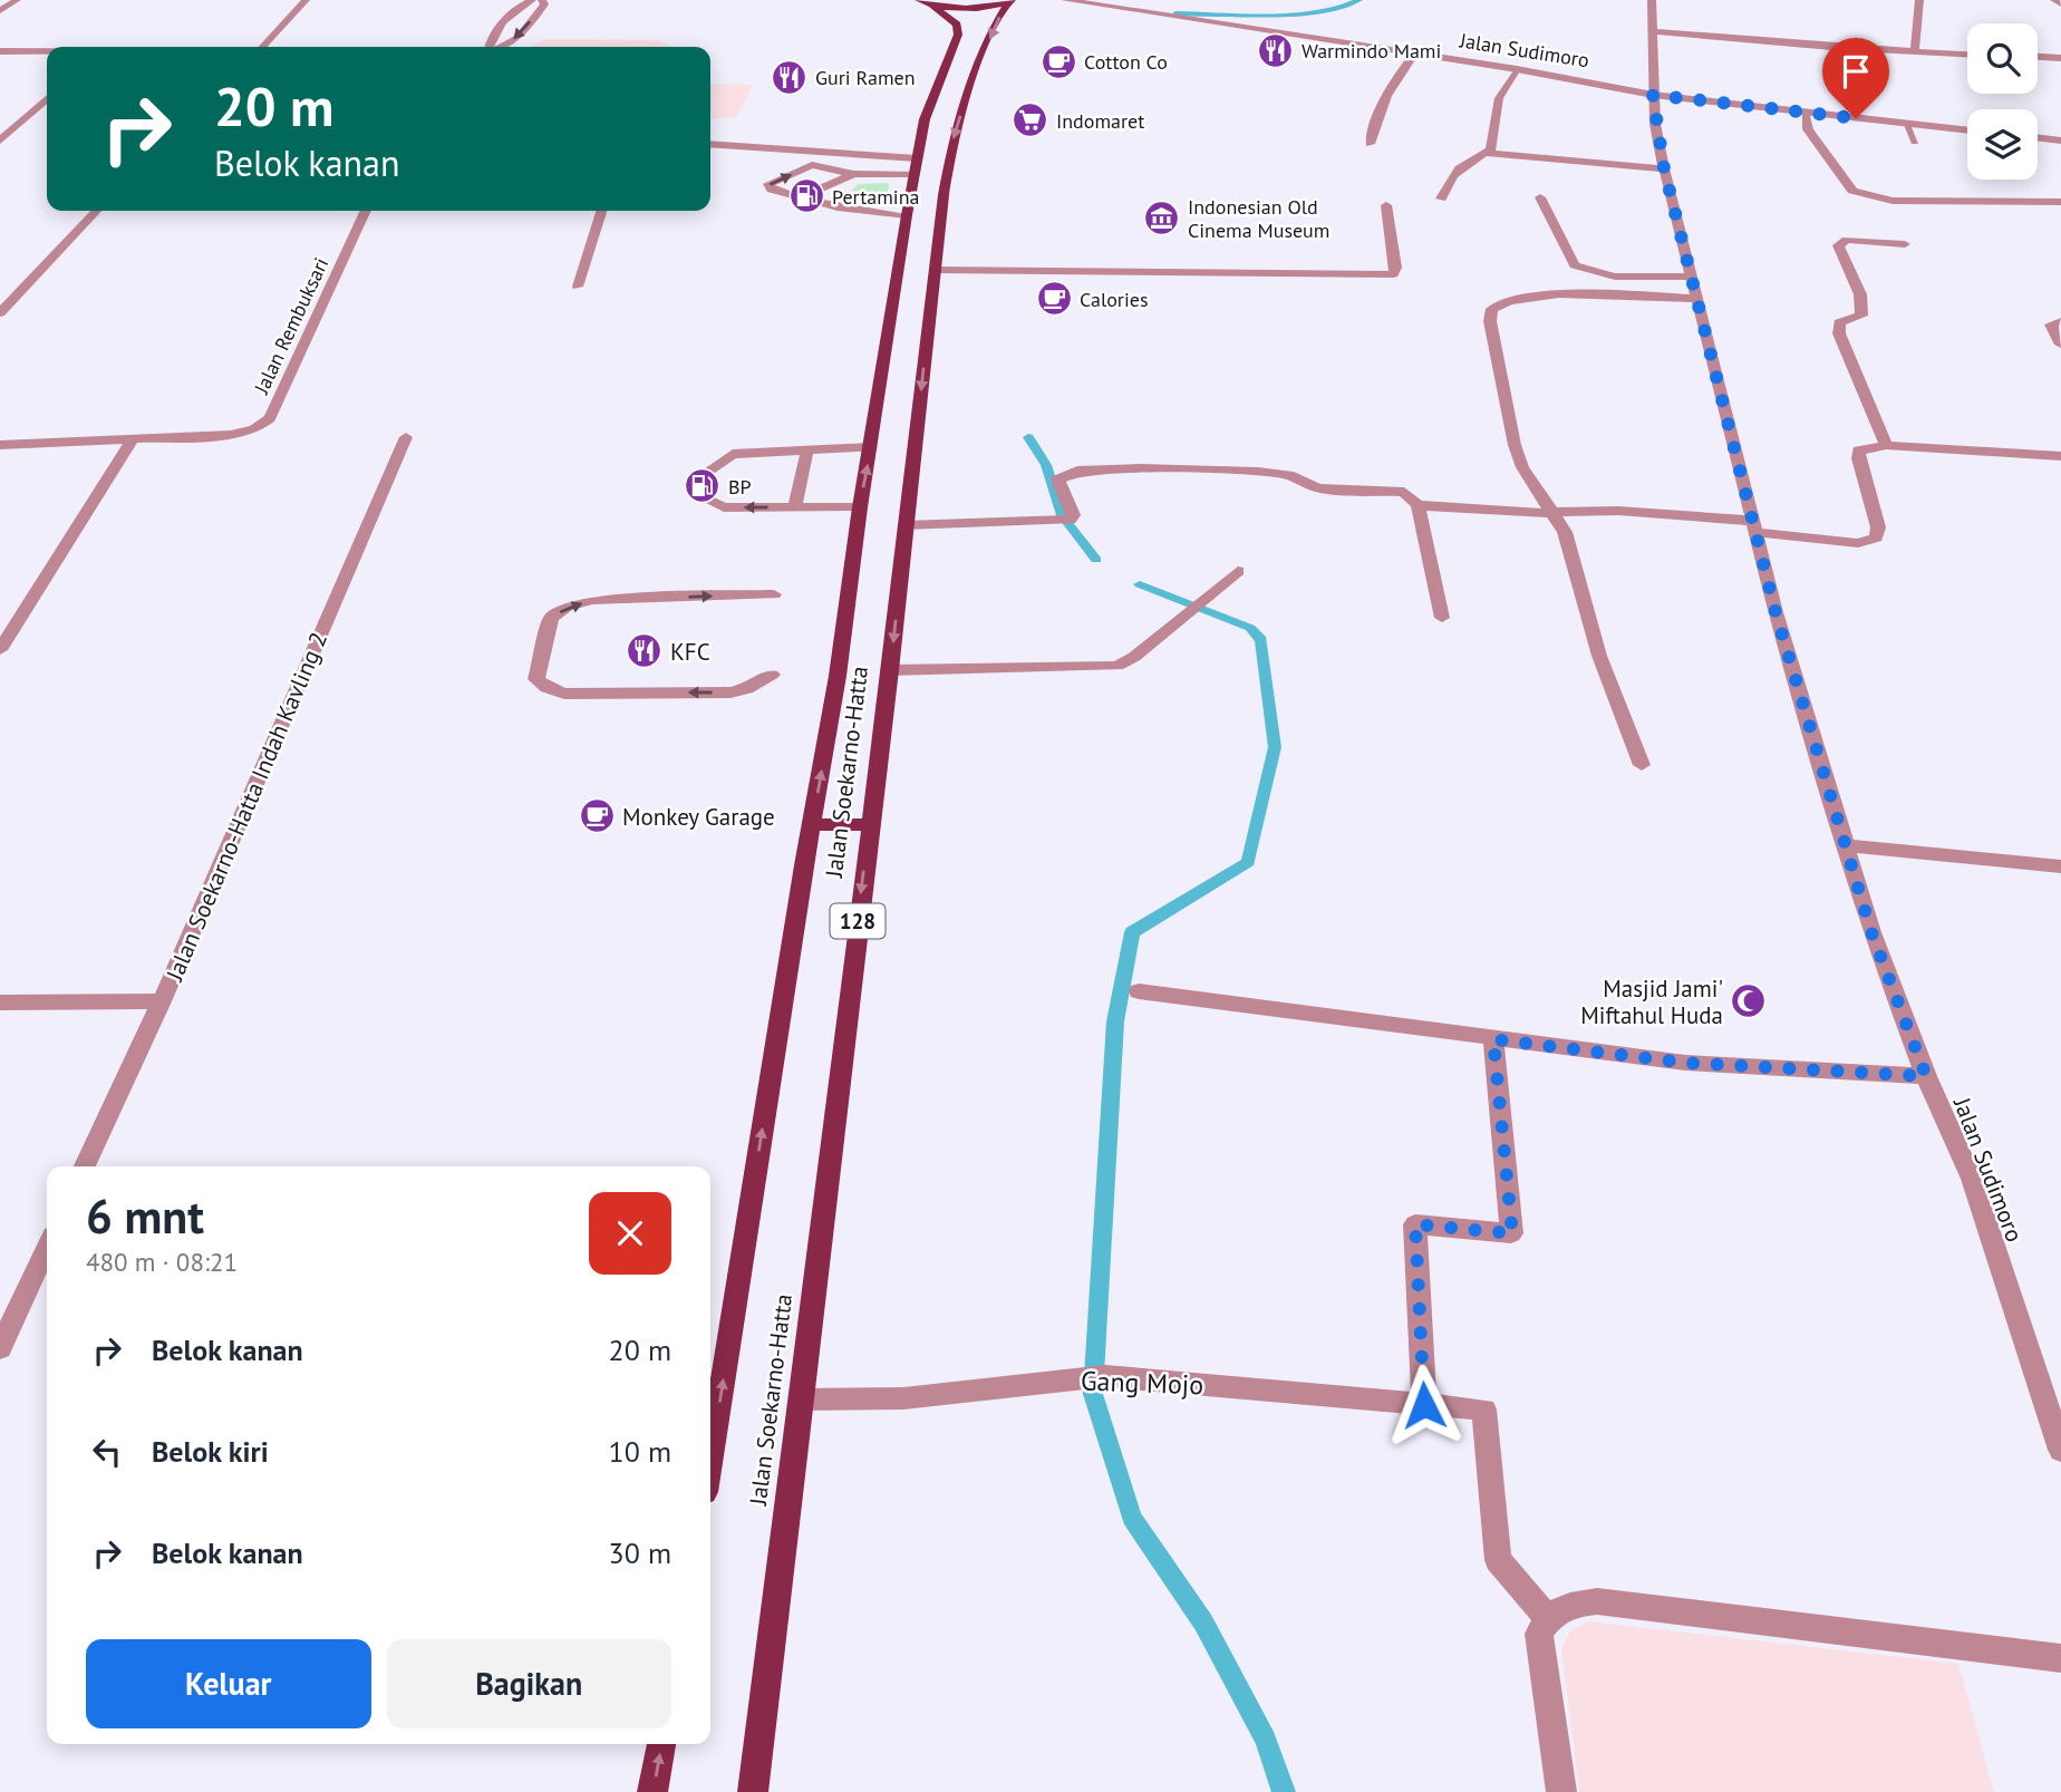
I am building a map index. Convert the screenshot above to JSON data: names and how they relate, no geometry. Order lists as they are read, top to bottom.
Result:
{
  "streets": {
    "main road": ["Jalan Soekarno-Hatta", "128"],
    "street": [
      "Jalan Sudimoro",
      "Jalan Rembuksari",
      "Jalan Soekarno-Hatta Indah Kavling 2",
      "Gang Mojo"
    ]
  },
  "crossings": [
    ["Jalan Soekarno-Hatta", "Gang Mojo"]
  ],
  "places": {
    "restaurant": ["Warmindo Mami", "Guri Ramen", "KFC"],
    "cafe": ["Cotton Co", "Calories", "Monkey Garage"],
    "supermarket": ["Indomaret"],
    "fuel station": ["Pertamina", "BP"],
    "museum": ["Indonesian Old Cinema Museum"],
    "mosque": ["Masjid Jami' Miftahul Huda"]
  },
  "page": {
    "turn": ["20 m", "Belok kanan"],
    "heading": ["6 mnt", "480 m · 08:21"],
    "list": [
      {
        "name": "Belok kanan",
        "value": "20 m"
      },
      {
        "name": "Belok kiri",
        "value": "10 m"
      },
      {
        "name": "Belok kanan",
        "value": "30 m"
      }
    ],
    "buttons": ["Keluar", "Bagikan"]
  }
}
